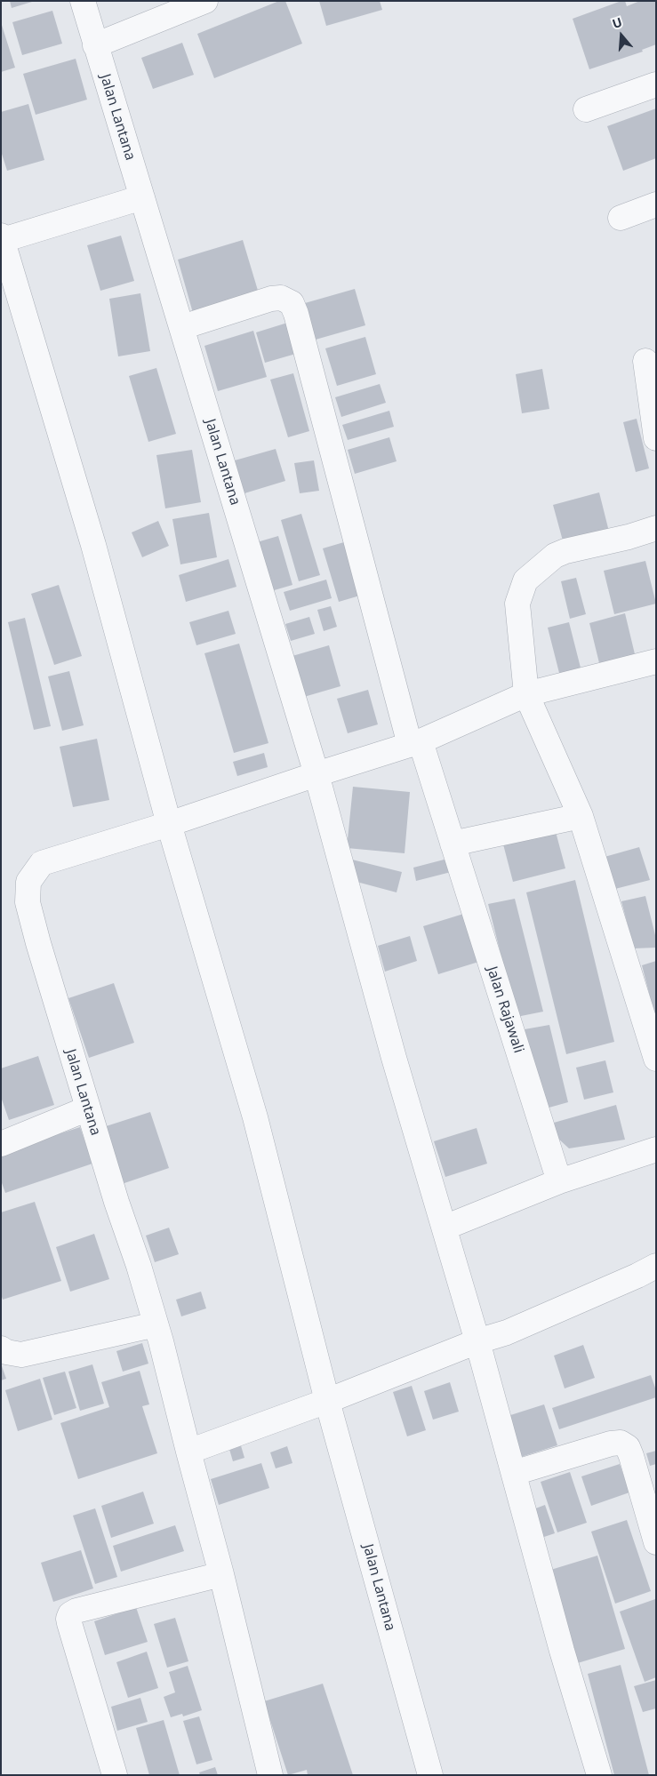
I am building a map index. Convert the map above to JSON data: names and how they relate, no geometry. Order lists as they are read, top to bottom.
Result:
{
  "streets": {
    "street": ["Jalan Lantana", "Jalan Rajawali"]
  },
  "crossings": [
    ["Jalan Lantana", "Jalan Rajawali"]
  ],
  "north": "top"
}
